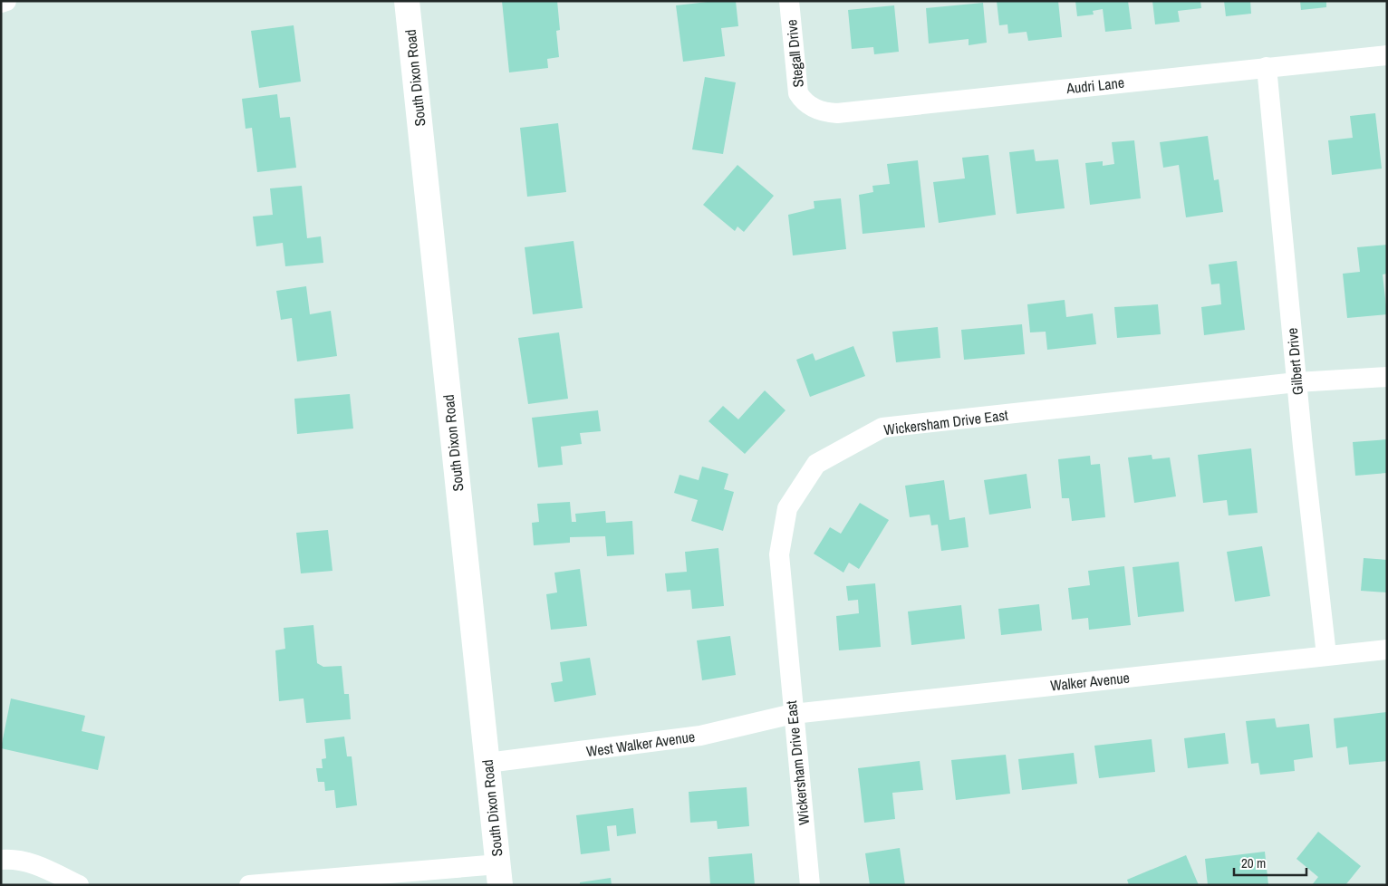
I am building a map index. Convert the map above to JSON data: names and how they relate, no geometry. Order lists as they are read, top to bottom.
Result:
{
  "streets": {
    "main road": ["South Dixon Road"],
    "street": [
      "Stegall Drive",
      "Audri Lane",
      "Gilbert Drive",
      "Wickersham Drive East",
      "Walker Avenue",
      "West Walker Avenue"
    ]
  },
  "crossings": [
    ["Stegall Drive", "Audri Lane"],
    ["South Dixon Road", "West Walker Avenue"],
    ["Audri Lane", "Gilbert Drive"],
    ["Gilbert Drive", "Wickersham Drive East"],
    ["Gilbert Drive", "Walker Avenue"],
    ["Wickersham Drive East", "Walker Avenue"],
    ["Wickersham Drive East", "West Walker Avenue"],
    ["Walker Avenue", "West Walker Avenue"]
  ],
  "scale_bar": "20 m"
}
